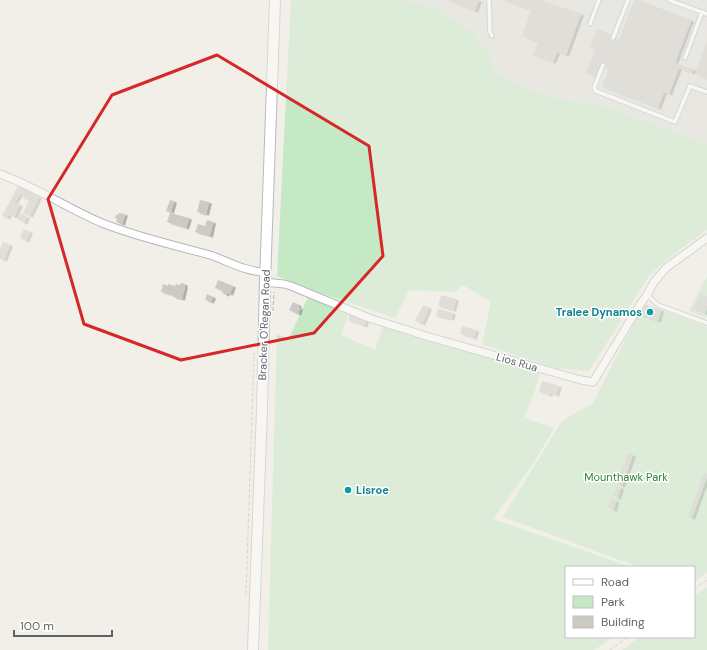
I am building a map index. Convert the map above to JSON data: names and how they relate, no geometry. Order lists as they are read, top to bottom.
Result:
{
  "streets": {
    "main road": ["Bracker O'Regan Road"],
    "street": ["Lios Rua"]
  },
  "crossings": [
    ["Bracker O'Regan Road", "Lios Rua"]
  ],
  "parks": ["Mounthawk Park"],
  "places": ["Tralee Dynamos", "Lisroe"],
  "legend": ["Road", "Park", "Building"],
  "scale_bar": "100 m"
}
